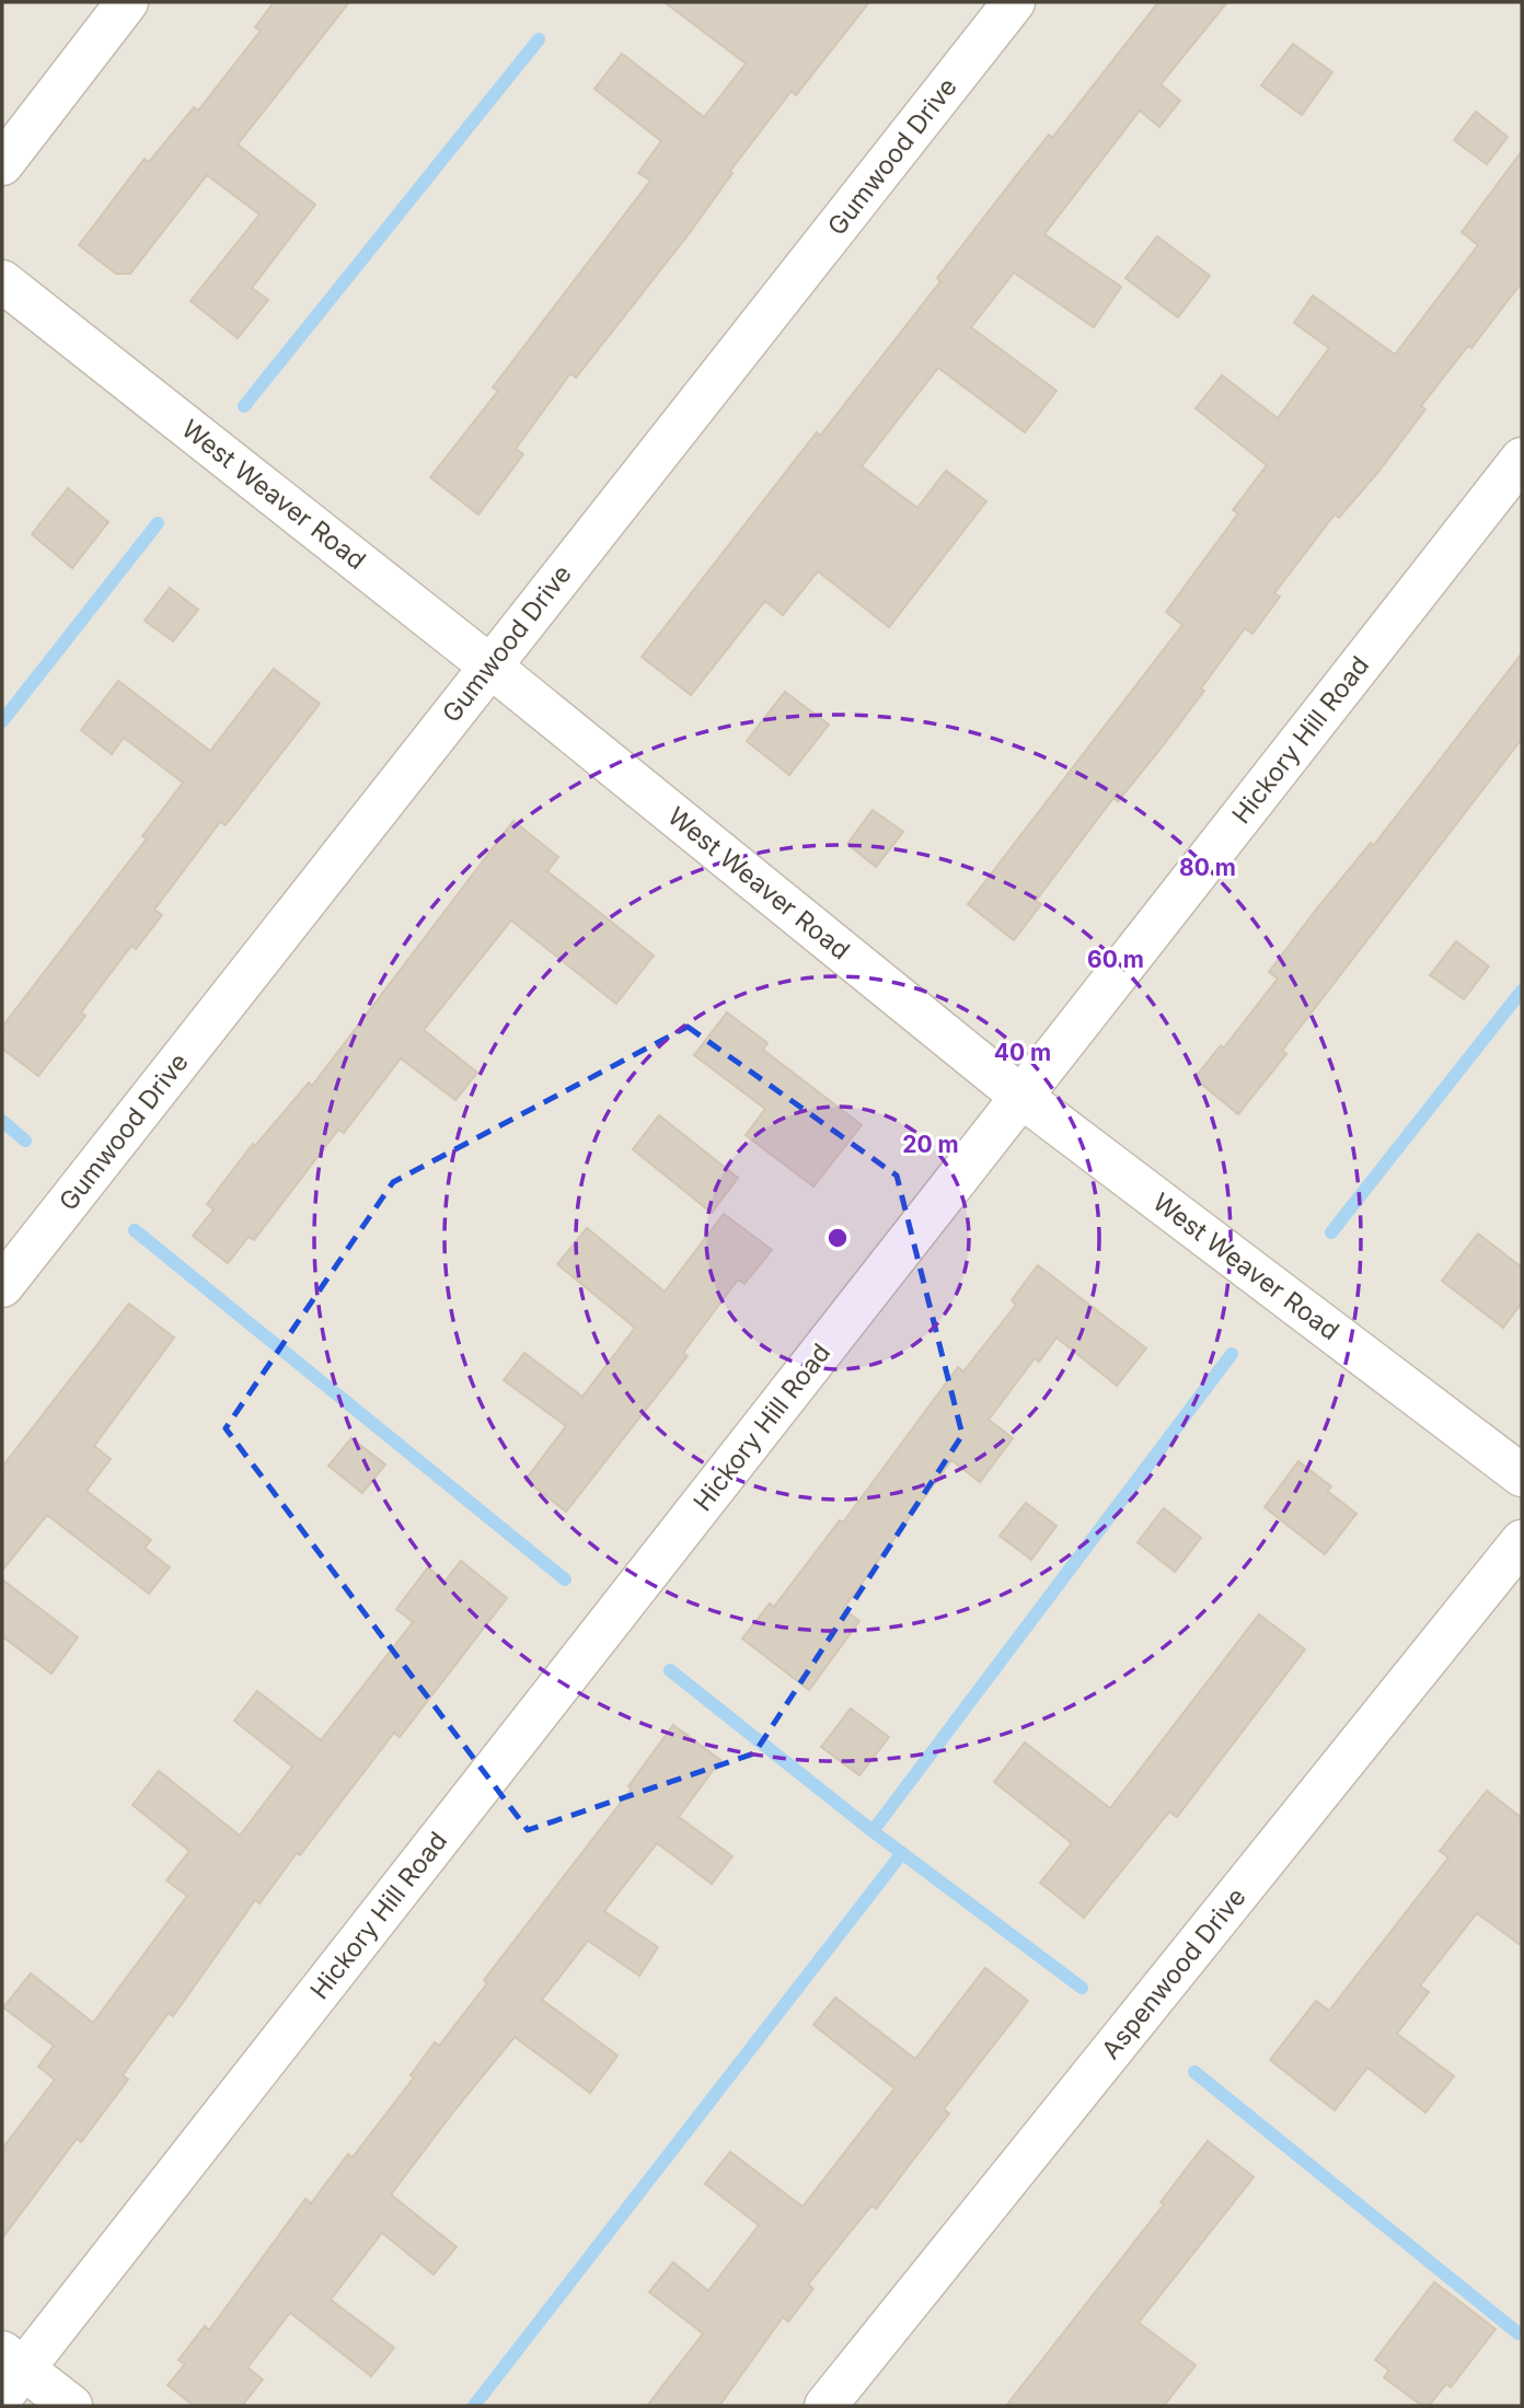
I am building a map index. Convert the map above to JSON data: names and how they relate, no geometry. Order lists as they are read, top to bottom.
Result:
{
  "streets": {
    "street": [
      "Gumwood Drive",
      "West Weaver Road",
      "Hickory Hill Road",
      "Aspenwood Drive"
    ]
  },
  "crossings": [
    ["Gumwood Drive", "West Weaver Road"],
    ["West Weaver Road", "Hickory Hill Road"]
  ],
  "rings": [
    "80 m",
    "60 m",
    "40 m",
    "20 m"
  ]
}
